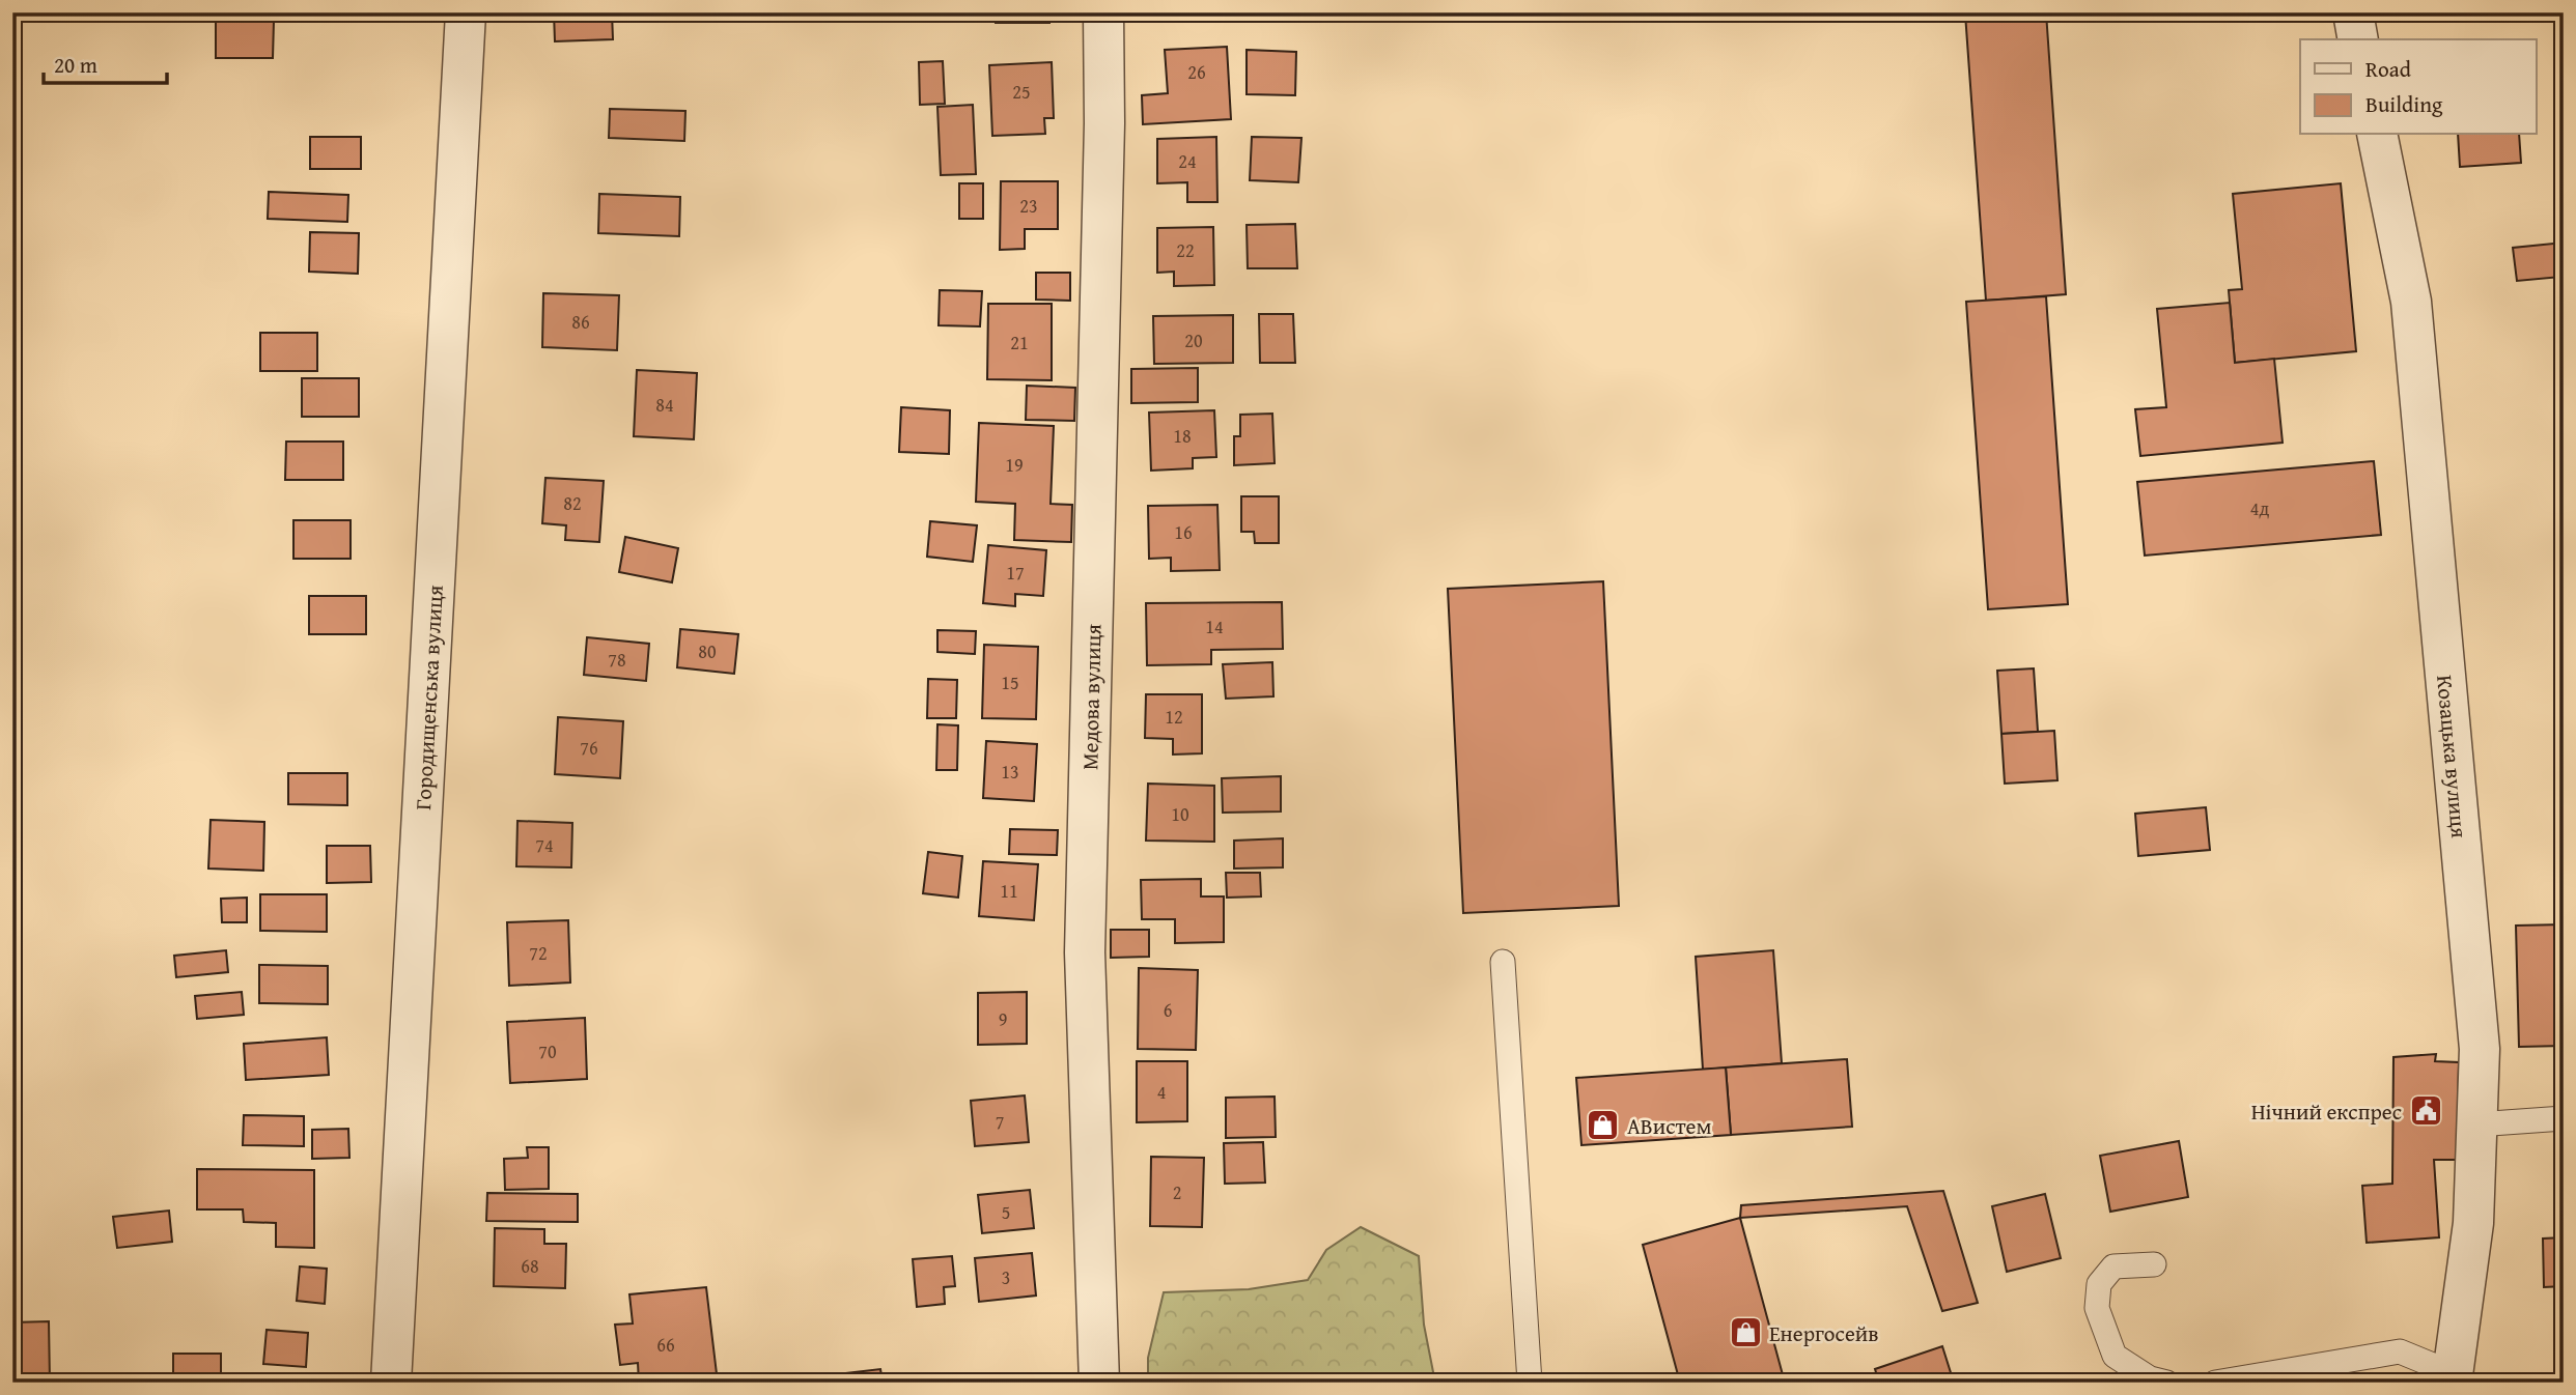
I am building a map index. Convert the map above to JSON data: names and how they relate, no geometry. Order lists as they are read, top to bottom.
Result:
{
  "streets": {
    "street": ["Городищенська вулиця", "Медова вулиця", "Козацька вулиця"]
  },
  "places": {
    "public building": ["Нічний експрес"],
    "shop": ["АВистем", "Енергосейв"]
  },
  "house_numbers": [
    "26",
    "25",
    "24",
    "23",
    "22",
    "86",
    "20",
    "21",
    "84",
    "18",
    "19",
    "82",
    "4д",
    "16",
    "17",
    "14",
    "80",
    "78",
    "15",
    "12",
    "76",
    "13",
    "10",
    "74",
    "11",
    "72",
    "6",
    "9",
    "70",
    "4",
    "7",
    "2",
    "5",
    "68",
    "3",
    "66"
  ],
  "legend": ["Road", "Building"],
  "scale_bar": "20 m"
}
